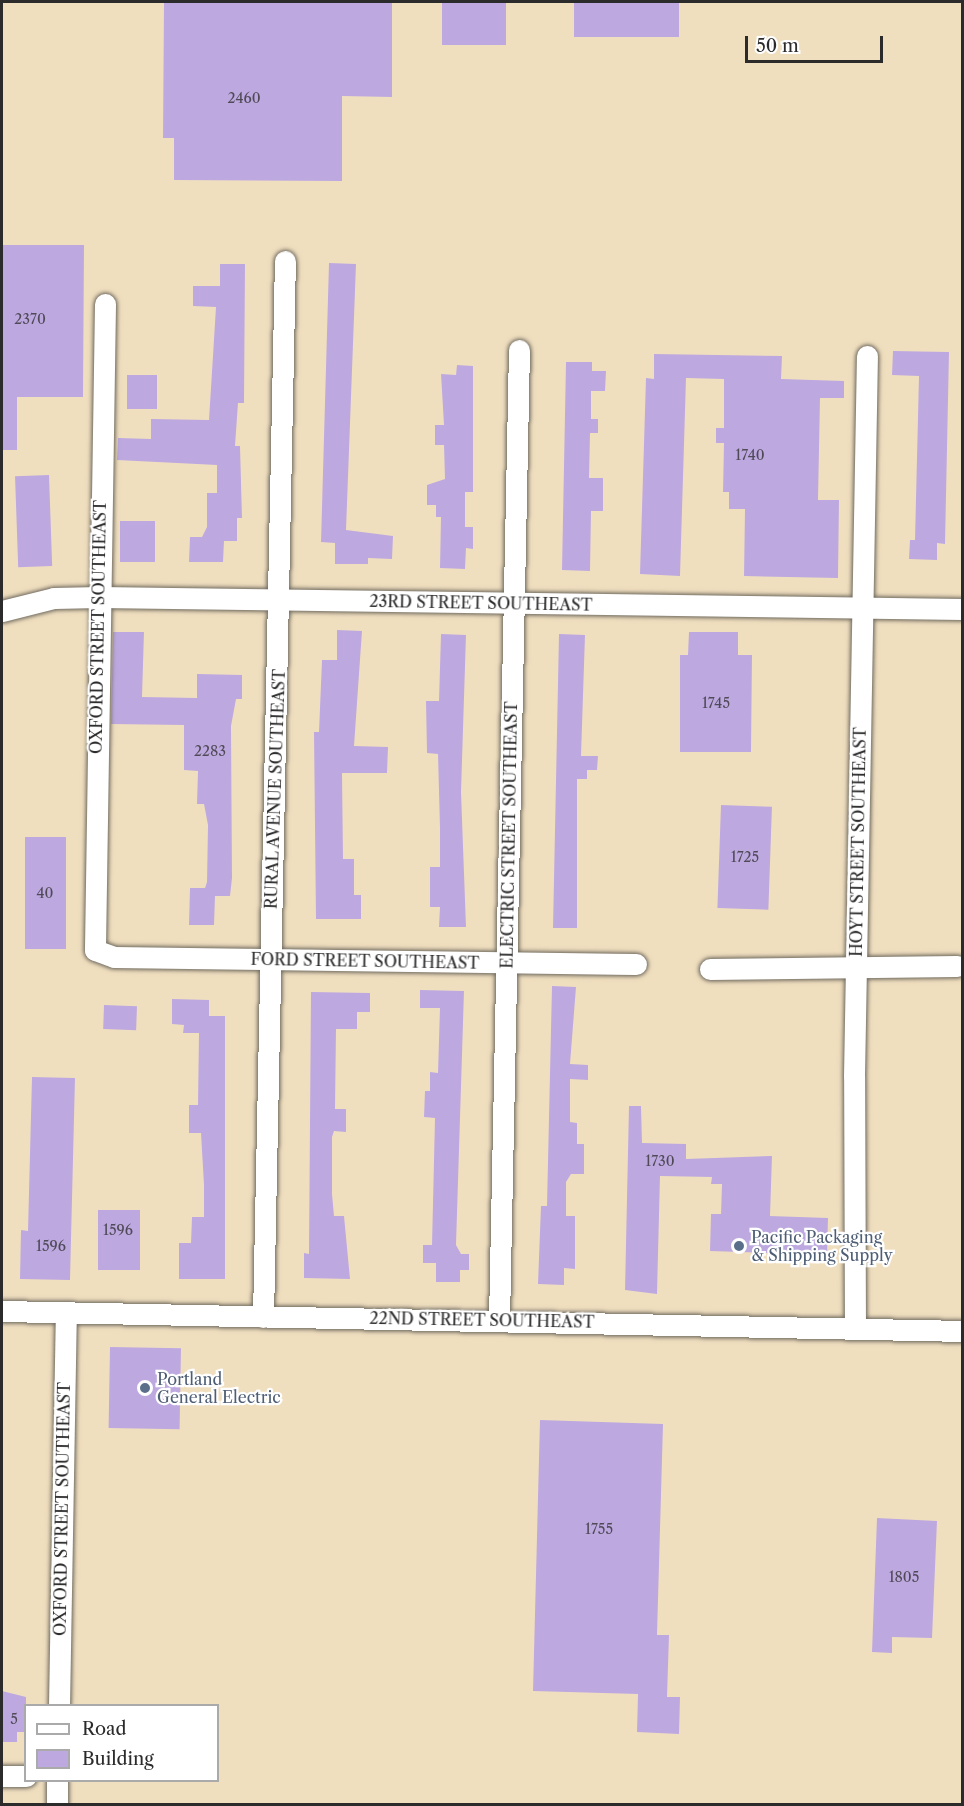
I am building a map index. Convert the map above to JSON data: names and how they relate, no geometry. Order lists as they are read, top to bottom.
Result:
{
  "streets": {
    "street": [
      "23RD STREET SOUTHEAST",
      "OXFORD STREET SOUTHEAST",
      "RURAL AVENUE SOUTHEAST",
      "ELECTRIC STREET SOUTHEAST",
      "HOYT STREET SOUTHEAST",
      "FORD STREET SOUTHEAST",
      "22ND STREET SOUTHEAST"
    ]
  },
  "crossings": [
    ["23RD STREET SOUTHEAST", "OXFORD STREET SOUTHEAST"],
    ["23RD STREET SOUTHEAST", "RURAL AVENUE SOUTHEAST"],
    ["23RD STREET SOUTHEAST", "ELECTRIC STREET SOUTHEAST"],
    ["23RD STREET SOUTHEAST", "HOYT STREET SOUTHEAST"],
    ["OXFORD STREET SOUTHEAST", "FORD STREET SOUTHEAST"],
    ["OXFORD STREET SOUTHEAST", "22ND STREET SOUTHEAST"],
    ["RURAL AVENUE SOUTHEAST", "FORD STREET SOUTHEAST"],
    ["RURAL AVENUE SOUTHEAST", "22ND STREET SOUTHEAST"],
    ["ELECTRIC STREET SOUTHEAST", "FORD STREET SOUTHEAST"],
    ["ELECTRIC STREET SOUTHEAST", "22ND STREET SOUTHEAST"],
    ["HOYT STREET SOUTHEAST", "22ND STREET SOUTHEAST"]
  ],
  "places": ["Pacific Packaging & Shipping Supply", "Portland General Electric"],
  "house_numbers": [
    "2460",
    "2370",
    "1740",
    "1745",
    "2283",
    "1725",
    "40",
    "1730",
    "1596",
    "1596",
    "1755",
    "1805",
    "5"
  ],
  "legend": ["Road", "Building"],
  "scale_bar": "50 m"
}
